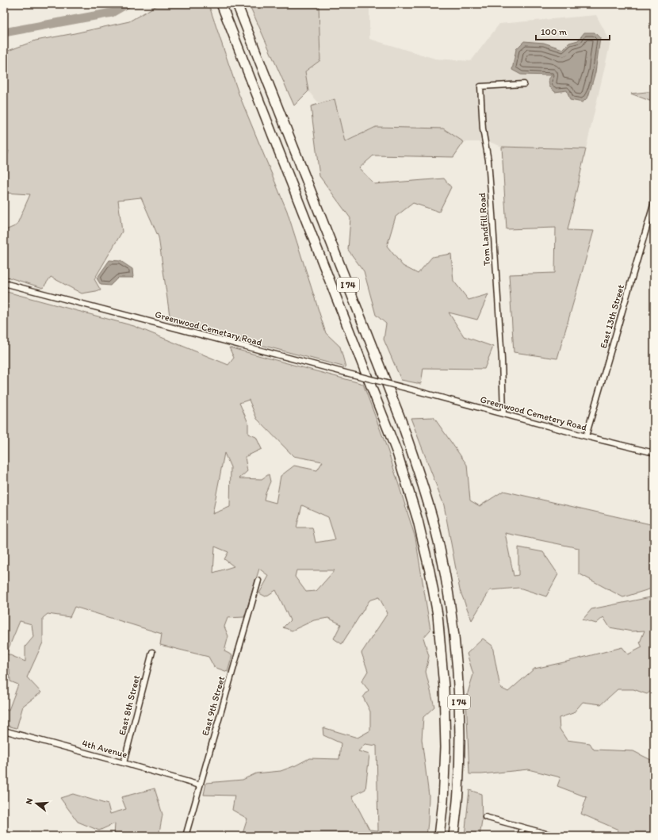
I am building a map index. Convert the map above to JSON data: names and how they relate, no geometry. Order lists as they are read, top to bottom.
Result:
{
  "streets": {
    "highway": ["I 74"],
    "street": [
      "Tom Landfill Road",
      "East 13th Street",
      "Greenwood Cemetary Road",
      "Greenwood Cemetery Road",
      "East 8th Street",
      "East 9th Street",
      "4th Avenue"
    ]
  },
  "crossings": [
    ["Tom Landfill Road", "Greenwood Cemetery Road"],
    ["East 13th Street", "Greenwood Cemetery Road"],
    ["Greenwood Cemetary Road", "Greenwood Cemetery Road"],
    ["East 8th Street", "4th Avenue"],
    ["East 9th Street", "4th Avenue"]
  ],
  "scale_bar": "100 m",
  "north": "left"
}
